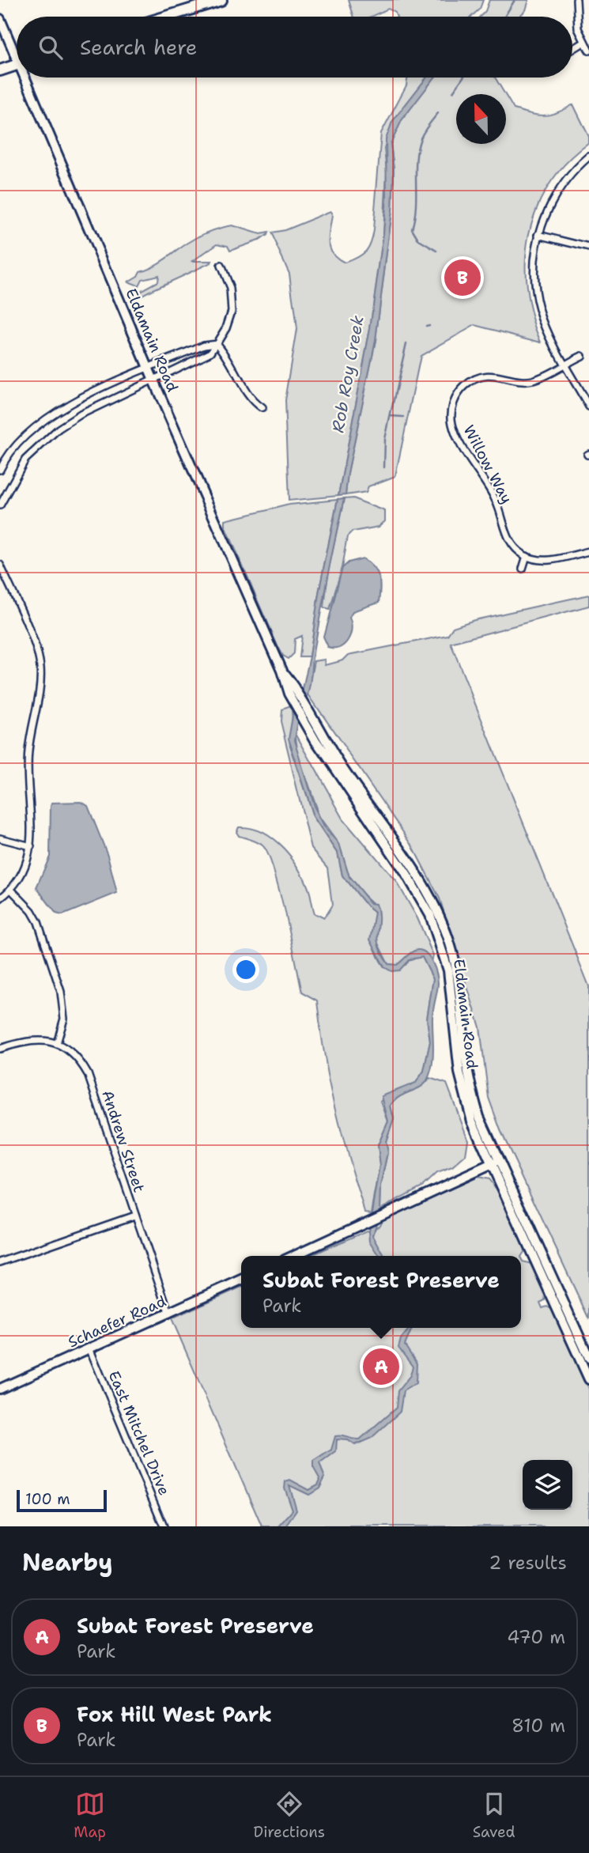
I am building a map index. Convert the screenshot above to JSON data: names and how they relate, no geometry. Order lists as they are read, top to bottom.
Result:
{
  "streets": {
    "main road": ["Eldamain Road", "Schaefer Road"],
    "street": ["Willow Way", "Andrew Street", "East Mitchel Drive"]
  },
  "crossings": [
    ["Andrew Street", "Schaefer Road"],
    ["Schaefer Road", "East Mitchel Drive"]
  ],
  "water": ["Rob Roy Creek"],
  "scale_bar": "100 m",
  "north": "top",
  "page": {
    "search": "Search here",
    "pins": ["B", "A"],
    "popup": ["Subat Forest Preserve", "Park"],
    "scale": "100 m",
    "heading": ["Nearby", "2 results"],
    "list": [
      {
        "mark": "A",
        "name": "Subat Forest Preserve",
        "note": "Park",
        "value": "470 m"
      },
      {
        "mark": "B",
        "name": "Fox Hill West Park",
        "note": "Park",
        "value": "810 m"
      }
    ],
    "nav": ["Map", "Directions", "Saved"]
  }
}
